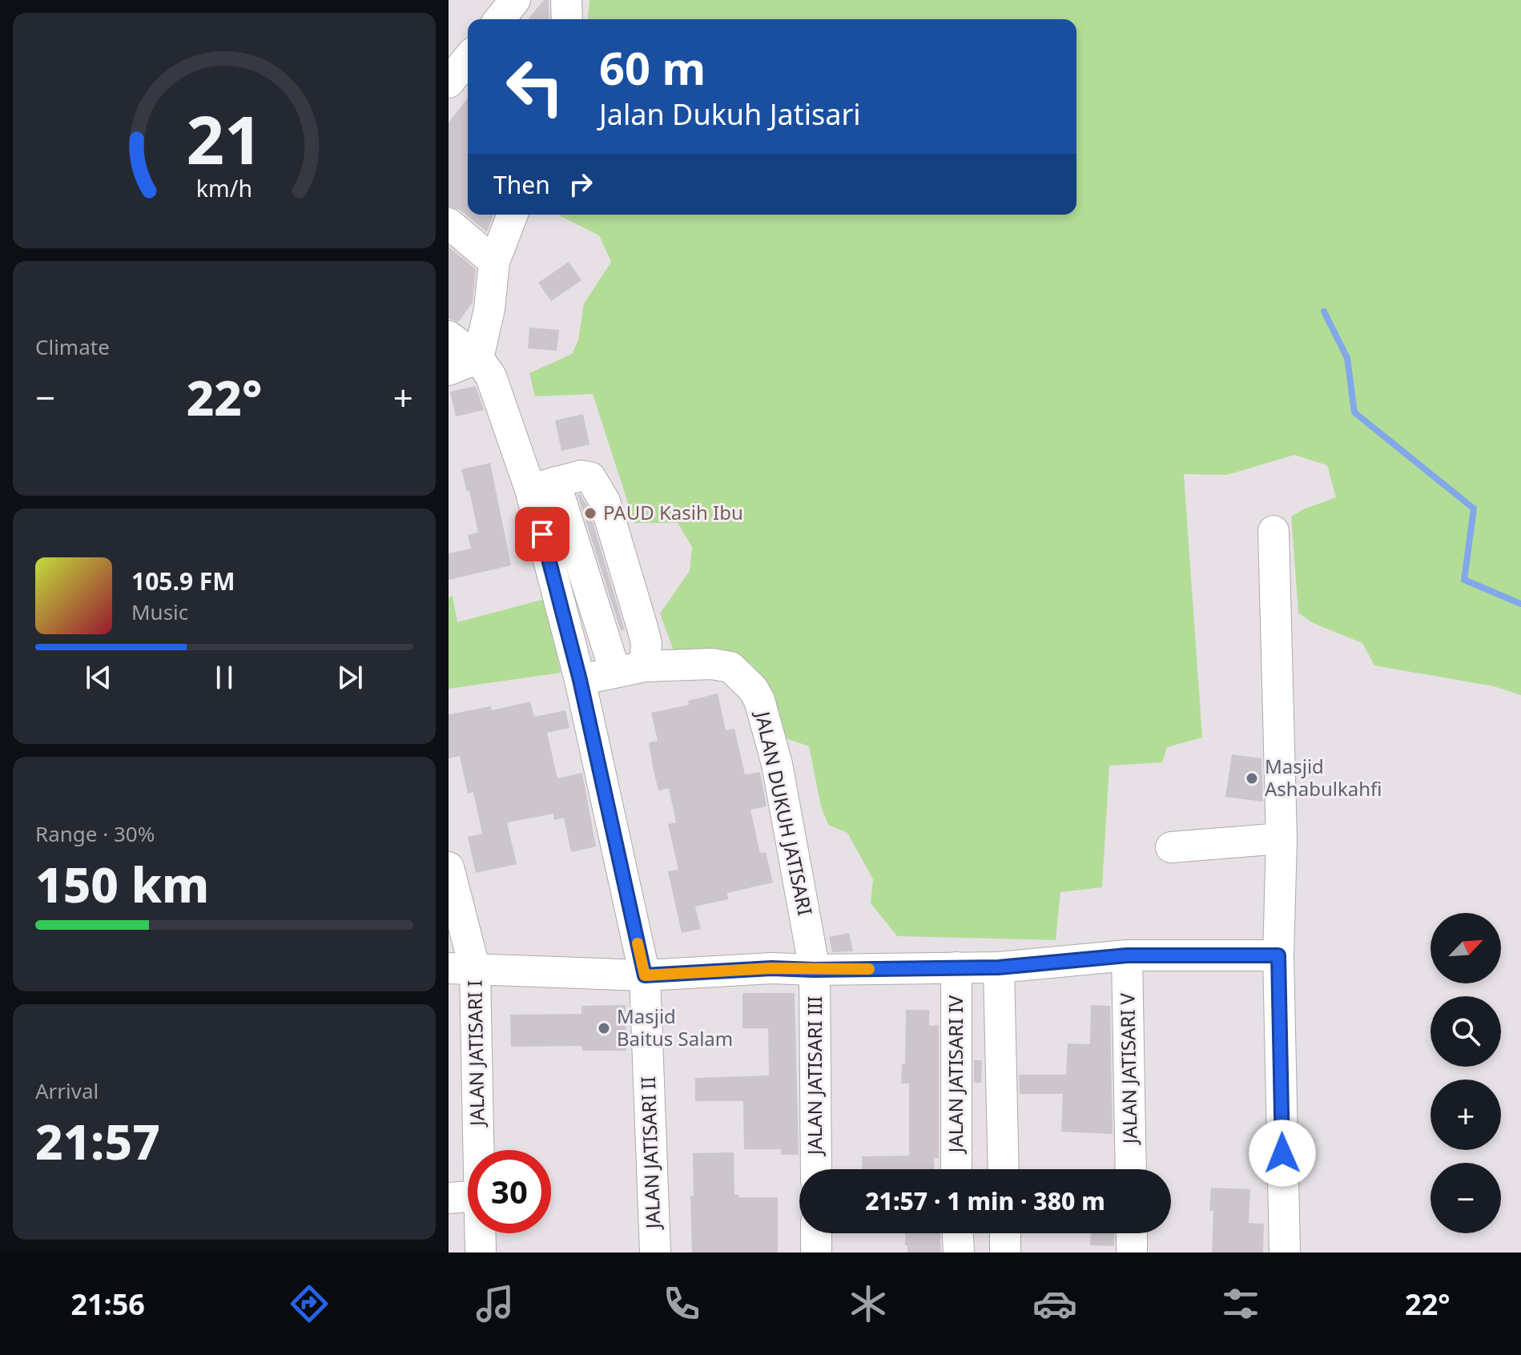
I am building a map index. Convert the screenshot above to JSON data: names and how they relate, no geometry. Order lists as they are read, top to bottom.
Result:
{
  "streets": {
    "street": [
      "JALAN DUKUH JATISARI",
      "JALAN JATISARI I",
      "JALAN JATISARI V",
      "JALAN JATISARI IV",
      "JALAN JATISARI III",
      "JALAN JATISARI II"
    ]
  },
  "crossings": [
    ["JALAN DUKUH JATISARI", "JALAN JATISARI III"]
  ],
  "places": ["PAUD Kasih Ibu", "Masjid Ashabulkahfi", "Masjid Baitus Salam"],
  "north": "top right",
  "page": {
    "turn": ["60 m", "Jalan Dukuh Jatisari"],
    "then": "Then",
    "tile": [
      "Climate",
      ["Range · 30%", "150 km"],
      ["Arrival", "21:57"]
    ],
    "heat": ["−", "22°", "+"],
    "song": ["105.9 FM", "Music"],
    "map_buttons": ["+", "−"],
    "limit": "30",
    "trip": "21:57 · 1 min · 380 m",
    "tabs": ["21:56", "22°"],
    "gauge": ["21", "km/h"]
  }
}
